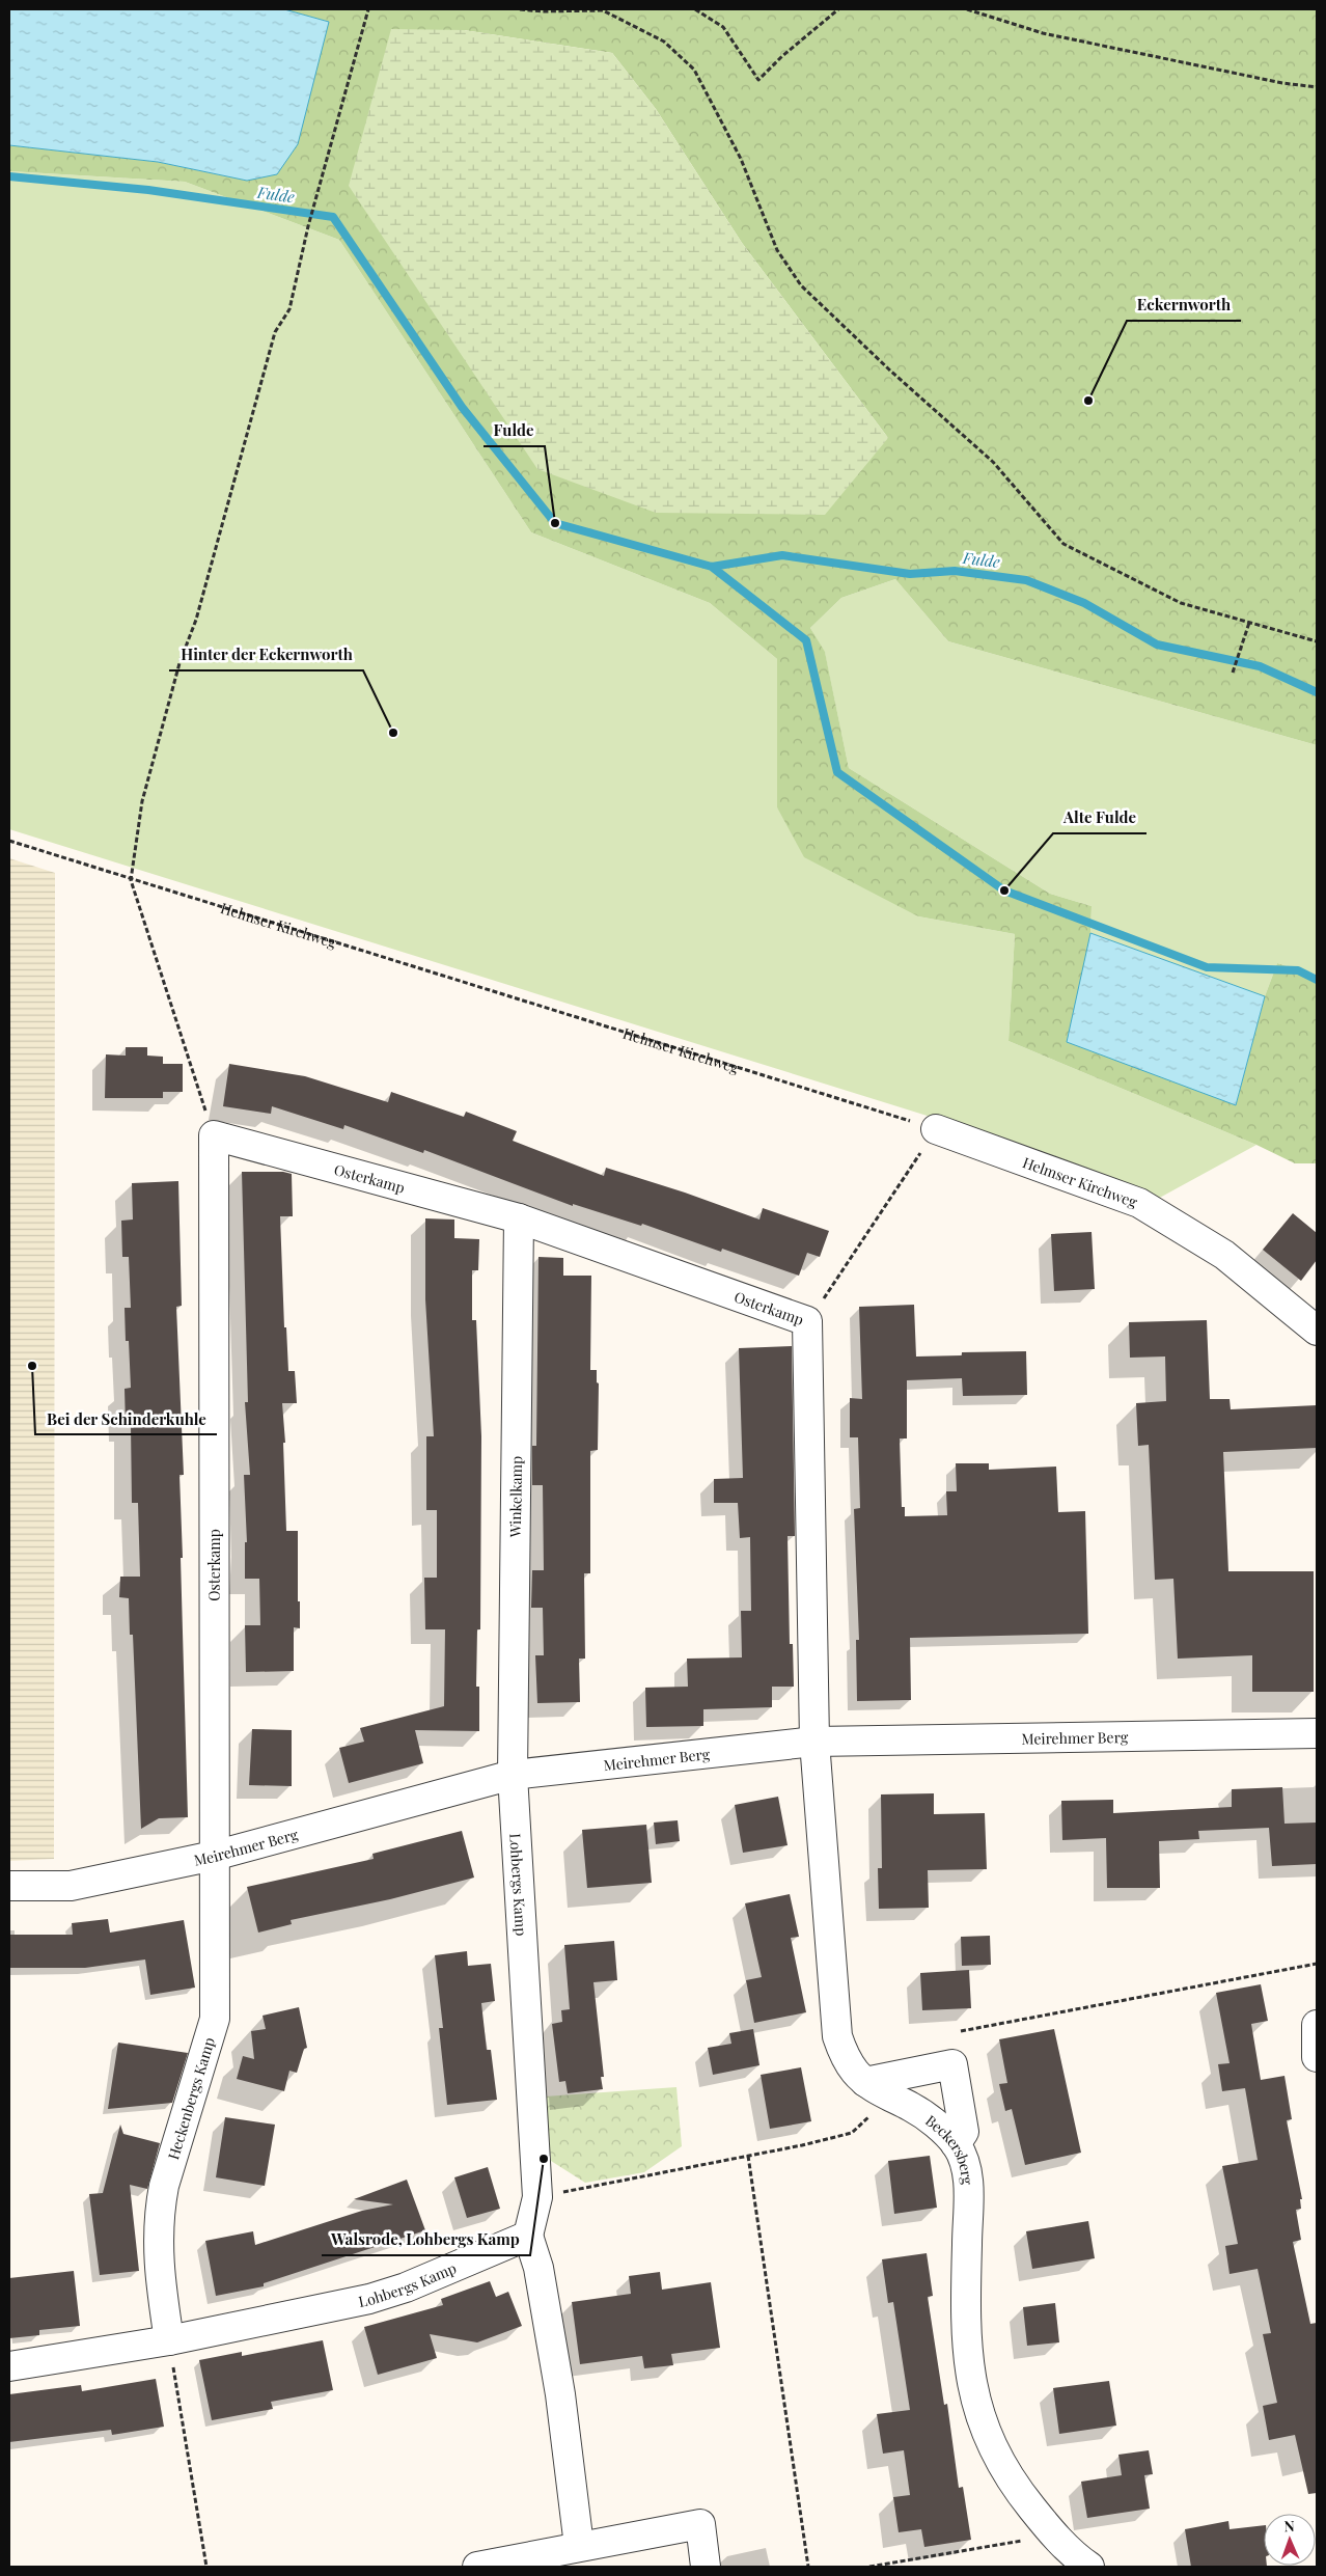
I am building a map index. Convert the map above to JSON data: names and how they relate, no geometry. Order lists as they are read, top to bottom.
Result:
{
  "streets": {
    "street": [
      "Helmser Kirchweg",
      "Osterkamp",
      "Winkelkamp",
      "Meirehmer Berg",
      "Lohbergs Kamp",
      "Heckenbergs Kamp",
      "Beckersberg"
    ]
  },
  "crossings": [
    ["Osterkamp", "Winkelkamp"],
    ["Osterkamp", "Meirehmer Berg"],
    ["Osterkamp", "Heckenbergs Kamp"],
    ["Osterkamp", "Beckersberg"],
    ["Winkelkamp", "Meirehmer Berg"],
    ["Winkelkamp", "Lohbergs Kamp"],
    ["Meirehmer Berg", "Lohbergs Kamp"],
    ["Meirehmer Berg", "Heckenbergs Kamp"],
    ["Meirehmer Berg", "Beckersberg"],
    ["Lohbergs Kamp", "Heckenbergs Kamp"]
  ],
  "water": ["Fulde"],
  "places": [
    "Eckernworth",
    "Fulde",
    "Hinter der Eckernworth",
    "Alte Fulde",
    "Bei der Schinderkuhle",
    "Walsrode, Lohbergs Kamp"
  ],
  "north": "top"
}
